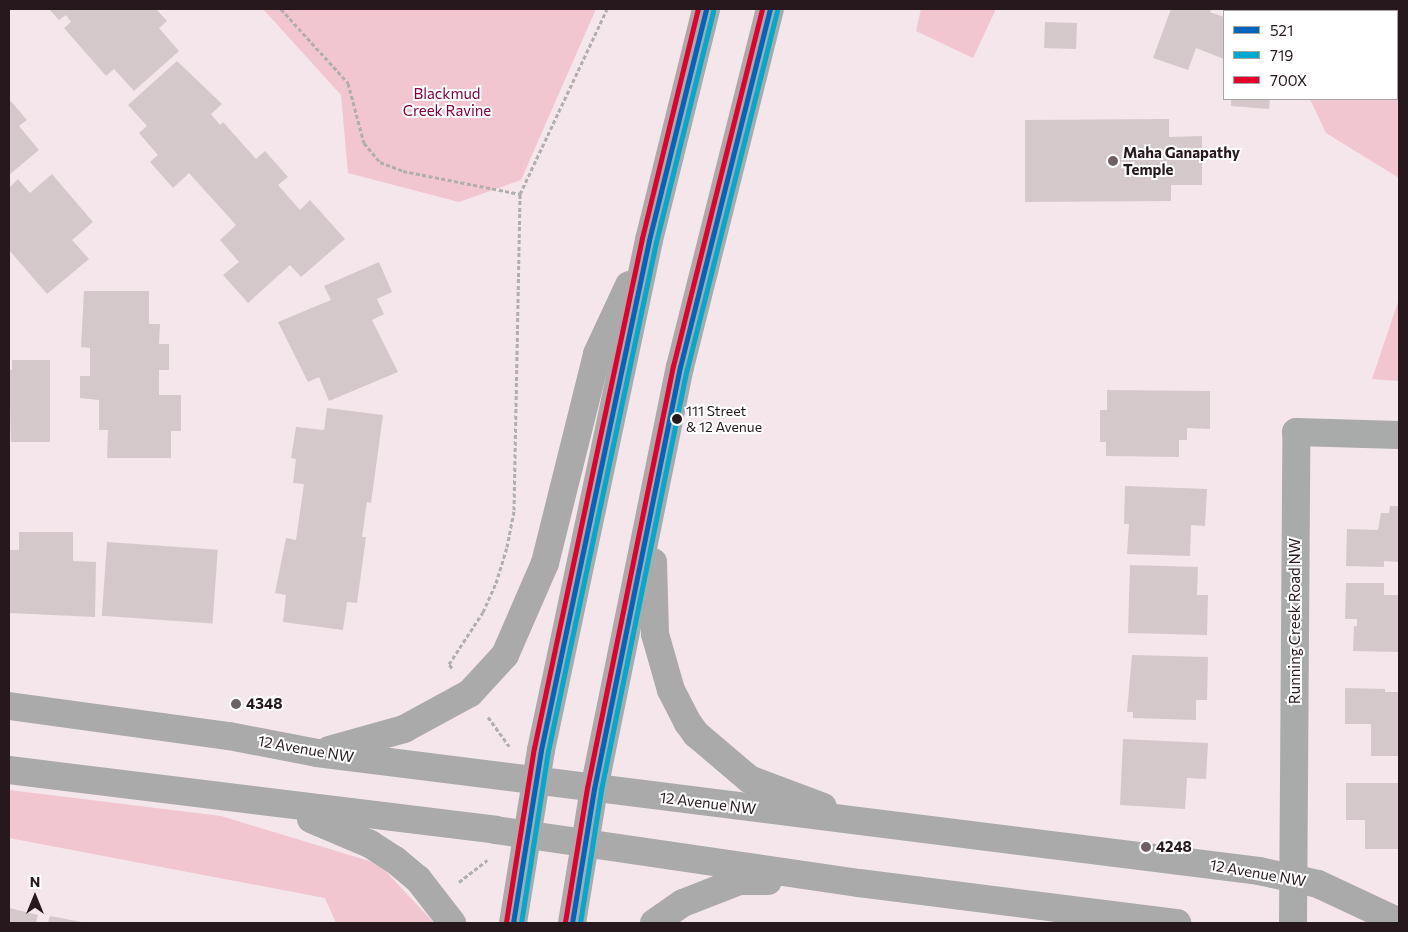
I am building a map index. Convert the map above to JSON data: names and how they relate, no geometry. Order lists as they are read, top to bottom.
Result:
{
  "streets": {
    "main road": ["12 Avenue NW"],
    "street": ["Running Creek Road NW"]
  },
  "crossings": [
    ["Running Creek Road NW", "12 Avenue NW"]
  ],
  "parks": ["Blackmud Creek Ravine"],
  "places": [
    "Maha Ganapathy Temple",
    "111 Street & 12 Avenue",
    "4348",
    "4248"
  ],
  "lines": ["transit line 521", "transit line 700X", "transit line 719"],
  "legend": ["521", "719", "700X"],
  "north": "top"
}
